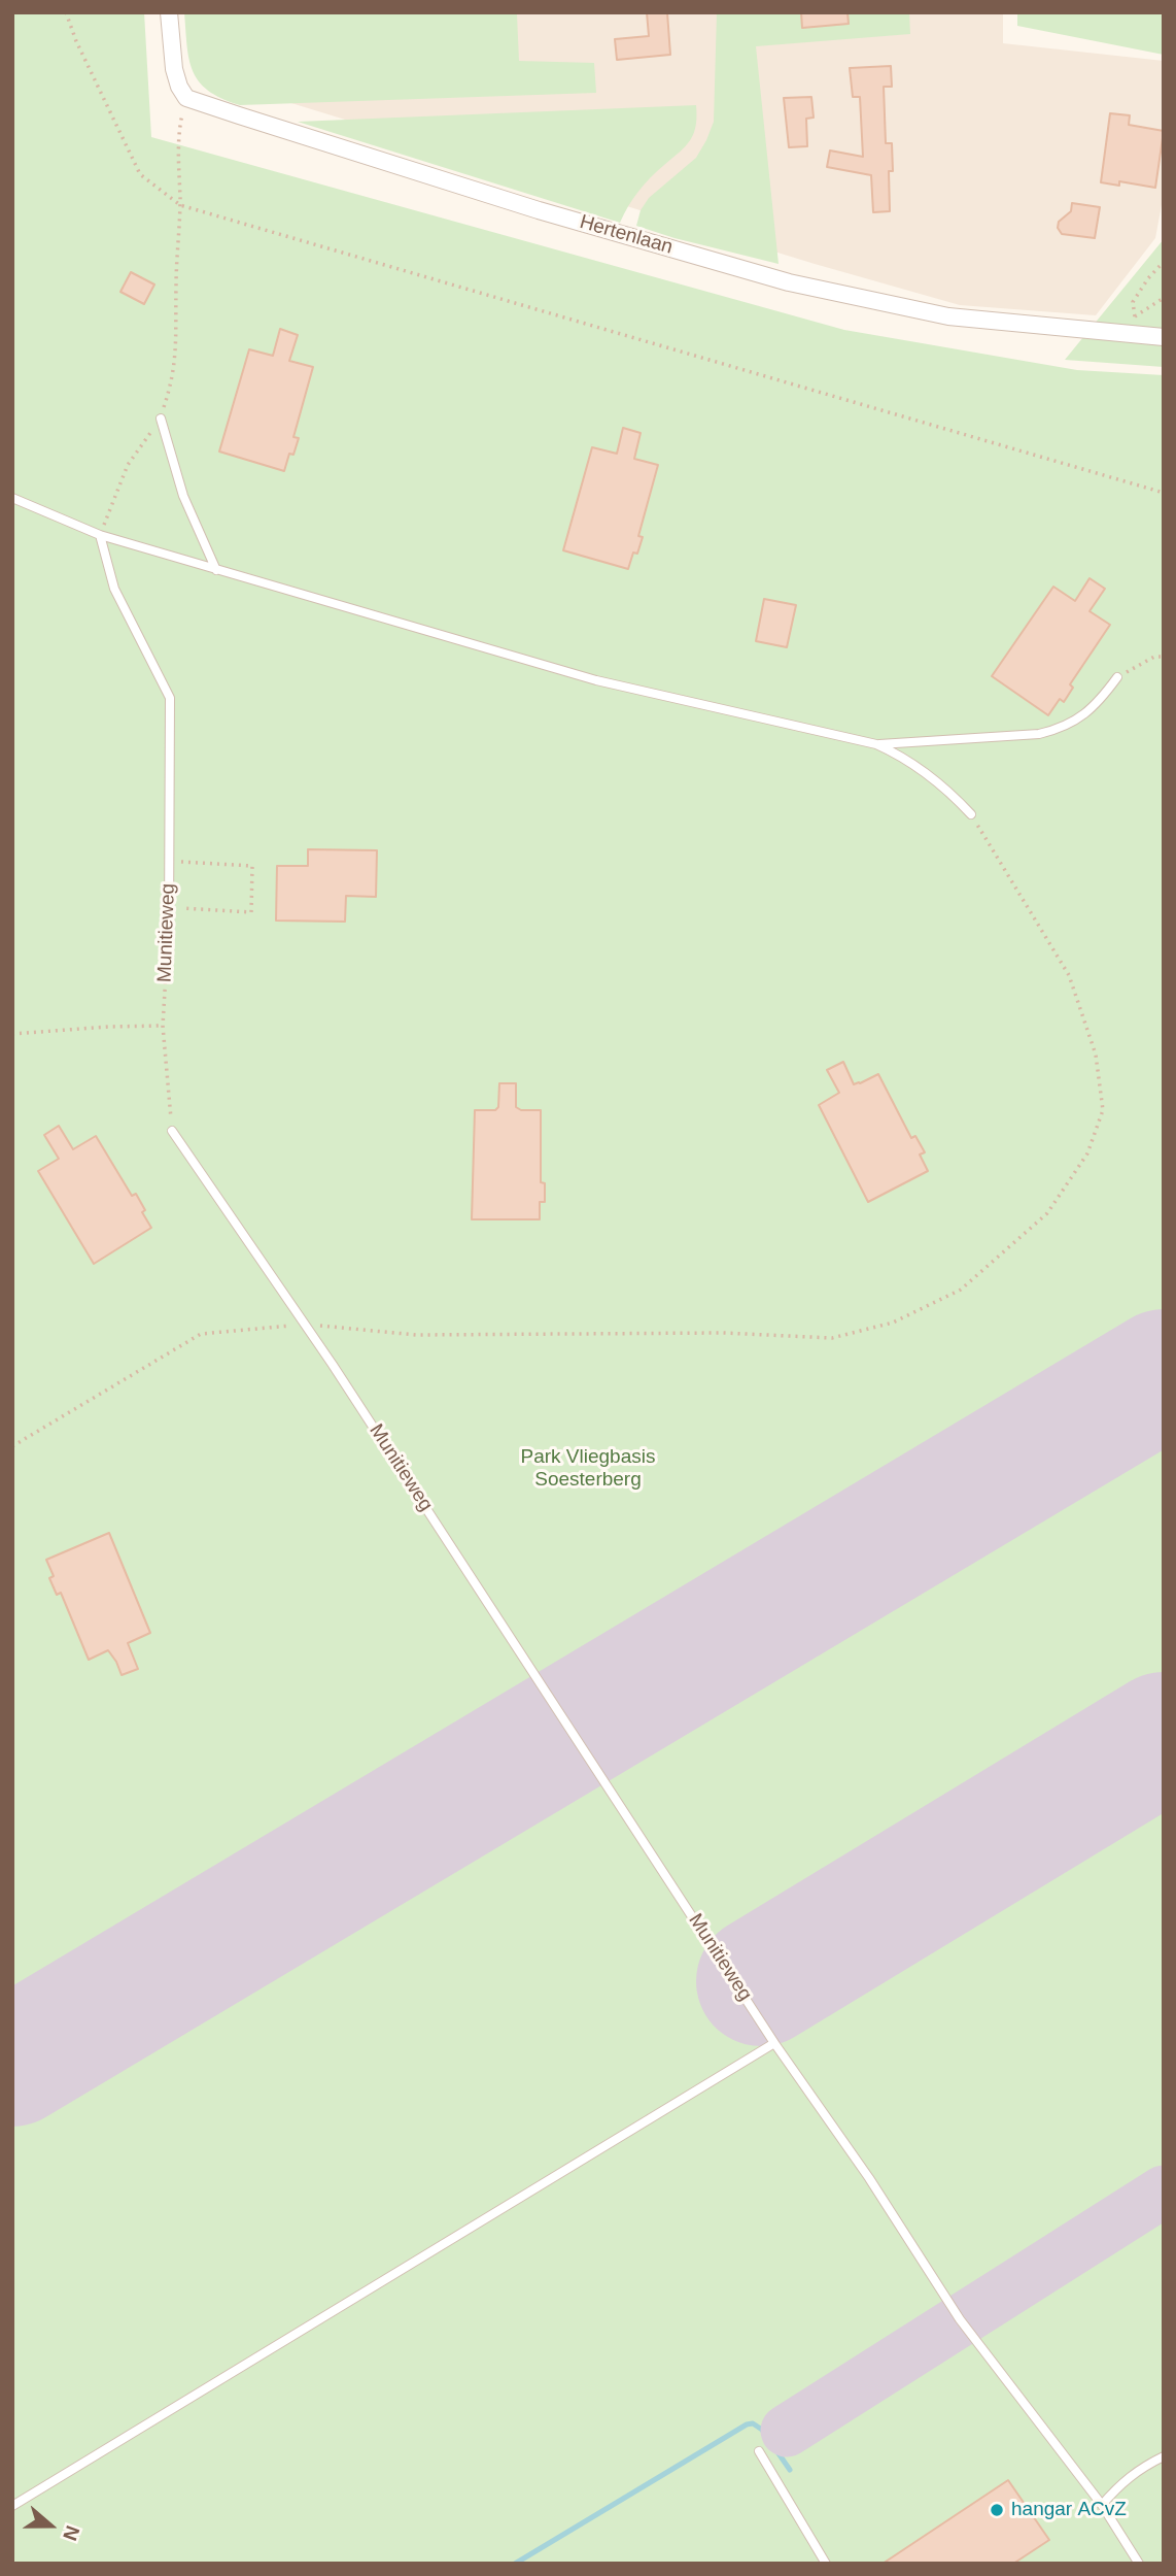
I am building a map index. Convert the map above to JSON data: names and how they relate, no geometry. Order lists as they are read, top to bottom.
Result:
{
  "streets": {
    "street": ["Hertenlaan"],
    "lane": ["Munitieweg"]
  },
  "parks": ["Park Vliegbasis Soesterberg"],
  "places": ["hangar ACvZ"],
  "north": "right"
}
